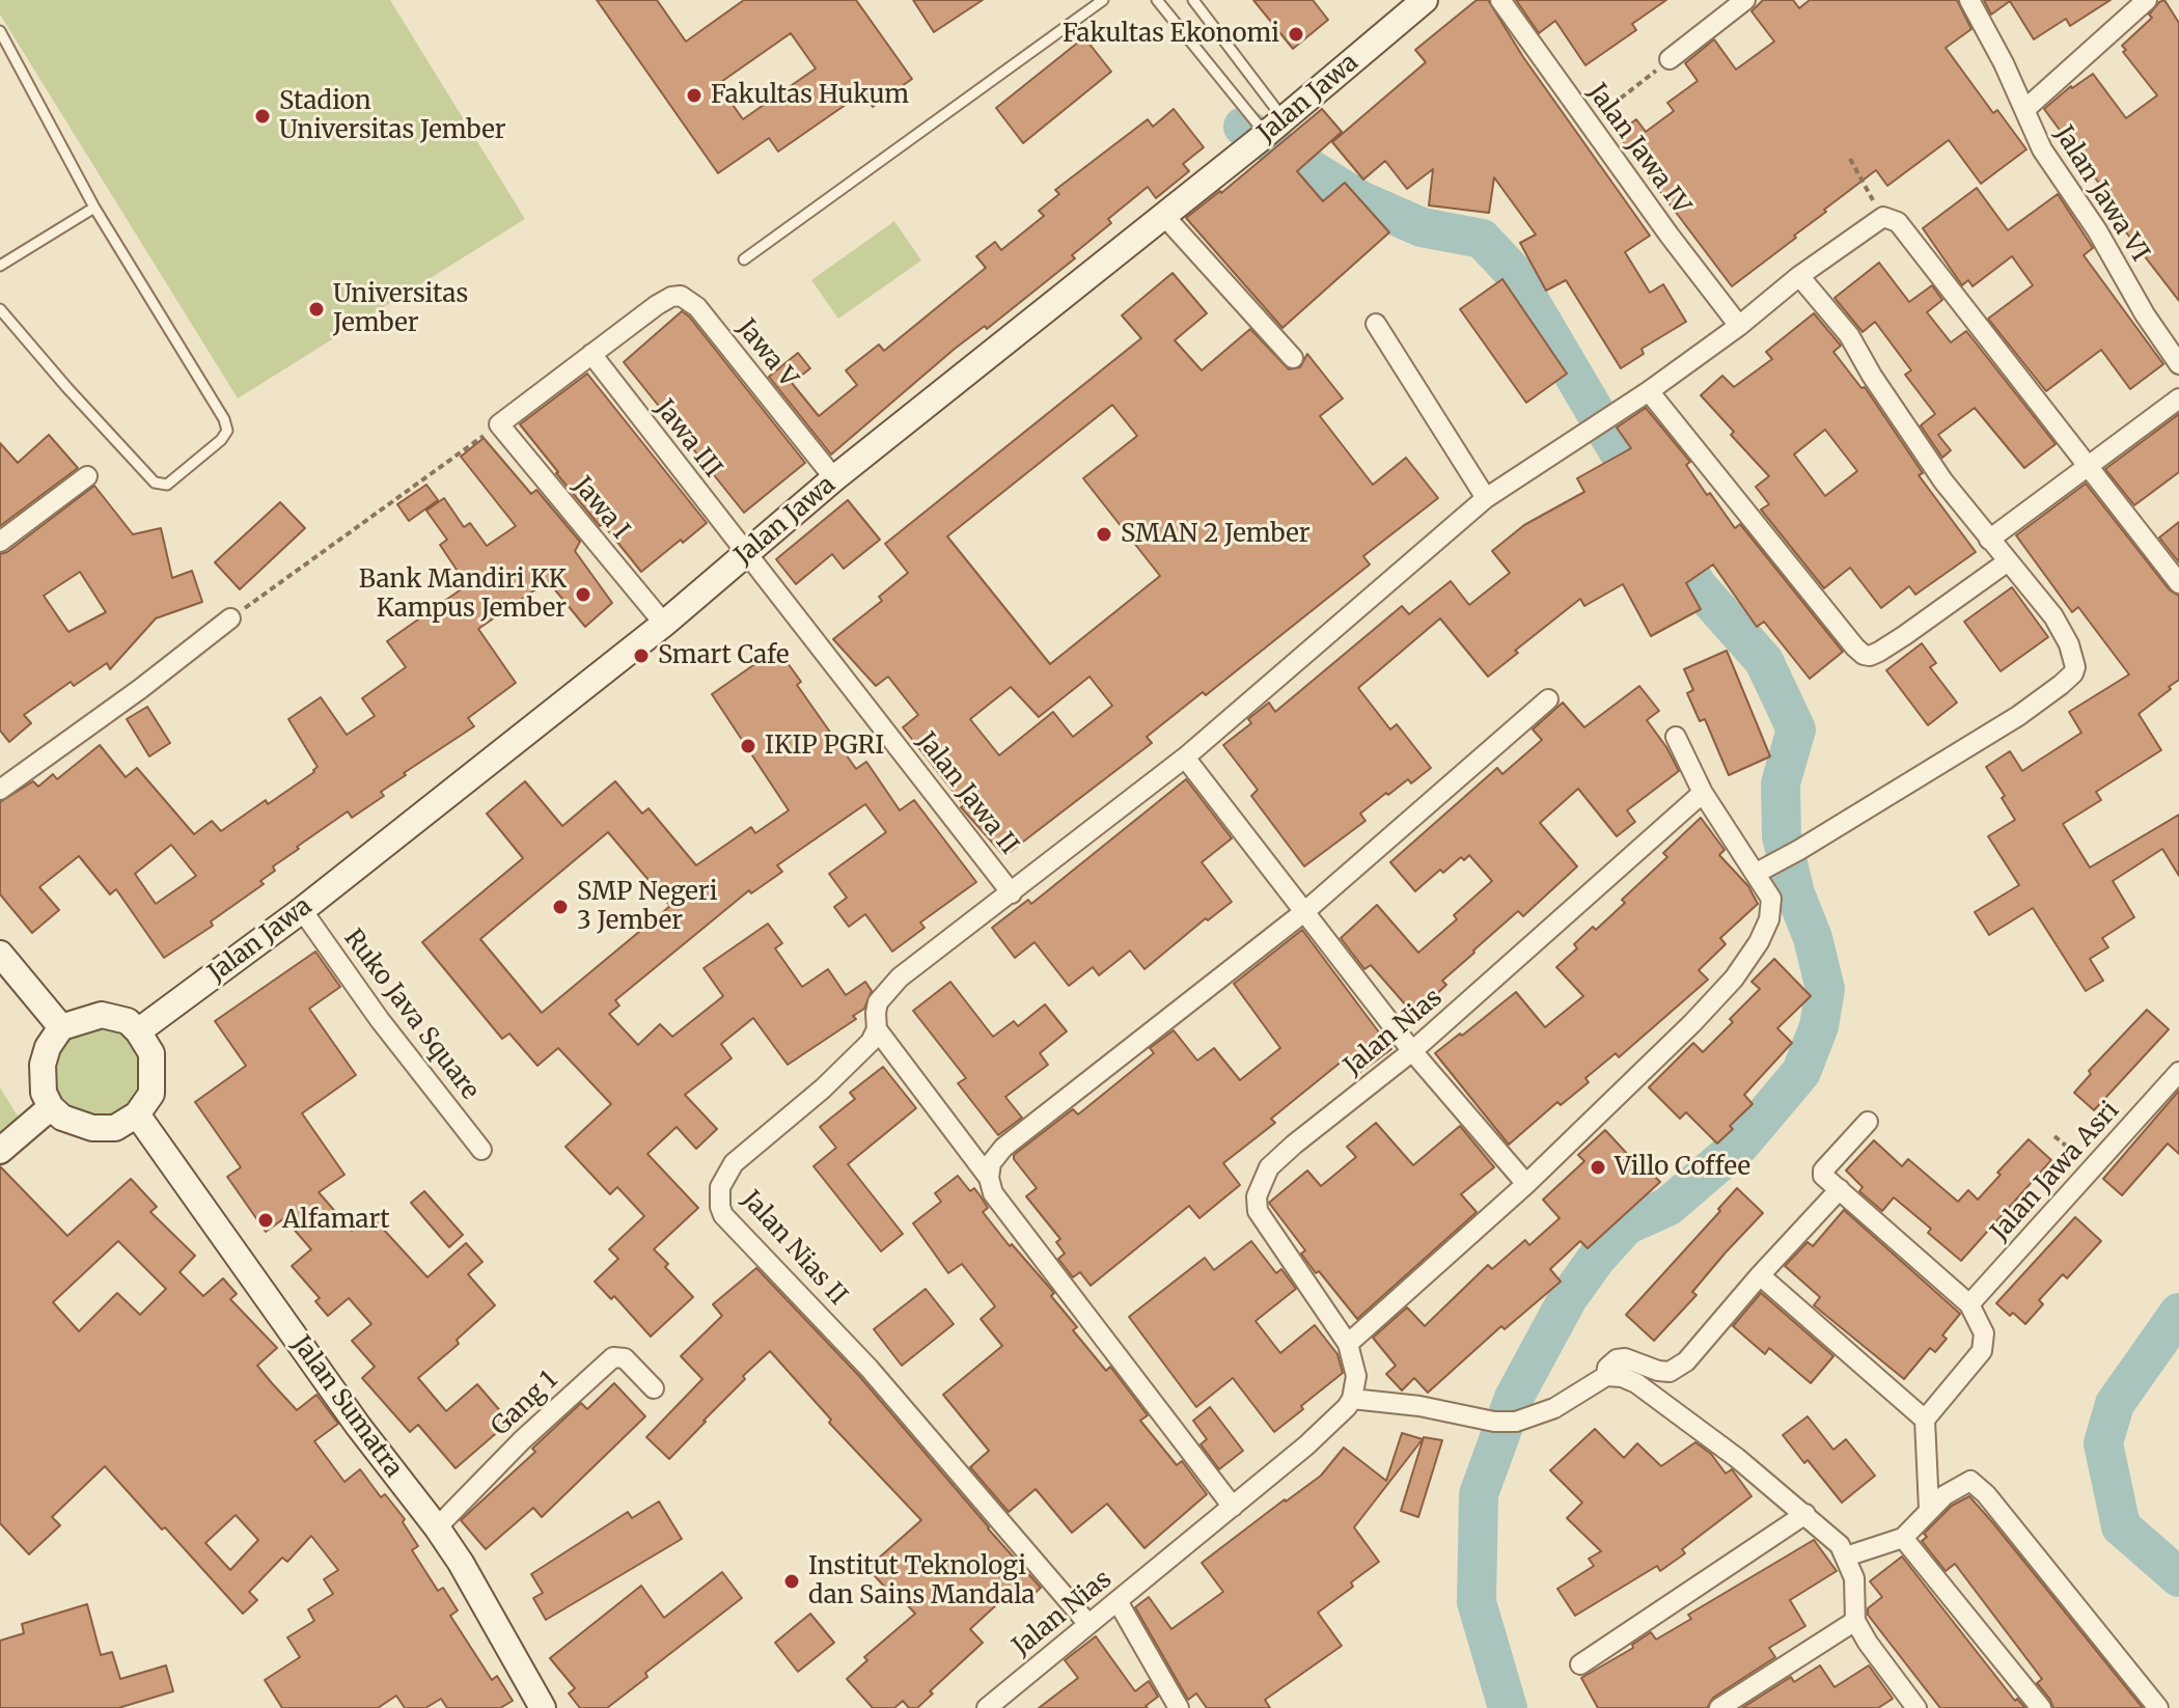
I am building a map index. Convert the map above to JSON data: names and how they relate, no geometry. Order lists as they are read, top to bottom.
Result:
{
  "streets": {
    "main road": ["Jalan Jawa", "Jalan Sumatra"],
    "street": [
      "Jalan Jawa IV",
      "Jalan Jawa VI",
      "Jawa V",
      "Jawa III",
      "Jawa I",
      "Jalan Jawa II",
      "Ruko Java Square",
      "Jalan Nias",
      "Jalan Jawa Asri",
      "Jalan Nias II",
      "Gang 1"
    ]
  },
  "crossings": [
    ["Jalan Jawa", "Jawa V"],
    ["Jalan Jawa", "Jawa III"],
    ["Jalan Jawa", "Jawa I"],
    ["Jalan Jawa", "Jalan Jawa II"],
    ["Jalan Jawa", "Ruko Java Square"],
    ["Jalan Jawa", "Jalan Sumatra"],
    ["Jalan Jawa IV", "Jalan Jawa II"],
    ["Jawa V", "Jawa III"],
    ["Jawa III", "Jalan Jawa II"],
    ["Jalan Jawa II", "Jalan Nias II"],
    ["Jalan Nias", "Jalan Nias II"],
    ["Gang 1", "Jalan Sumatra"]
  ],
  "places": [
    "Fakultas Ekonomi",
    "Fakultas Hukum",
    "Stadion Universitas Jember",
    "Universitas Jember",
    "SMAN 2 Jember",
    "Bank Mandiri KK Kampus Jember",
    "Smart Cafe",
    "IKIP PGRI",
    "SMP Negeri 3 Jember",
    "Villo Coffee",
    "Alfamart",
    "Institut Teknologi dan Sains Mandala"
  ]
}
